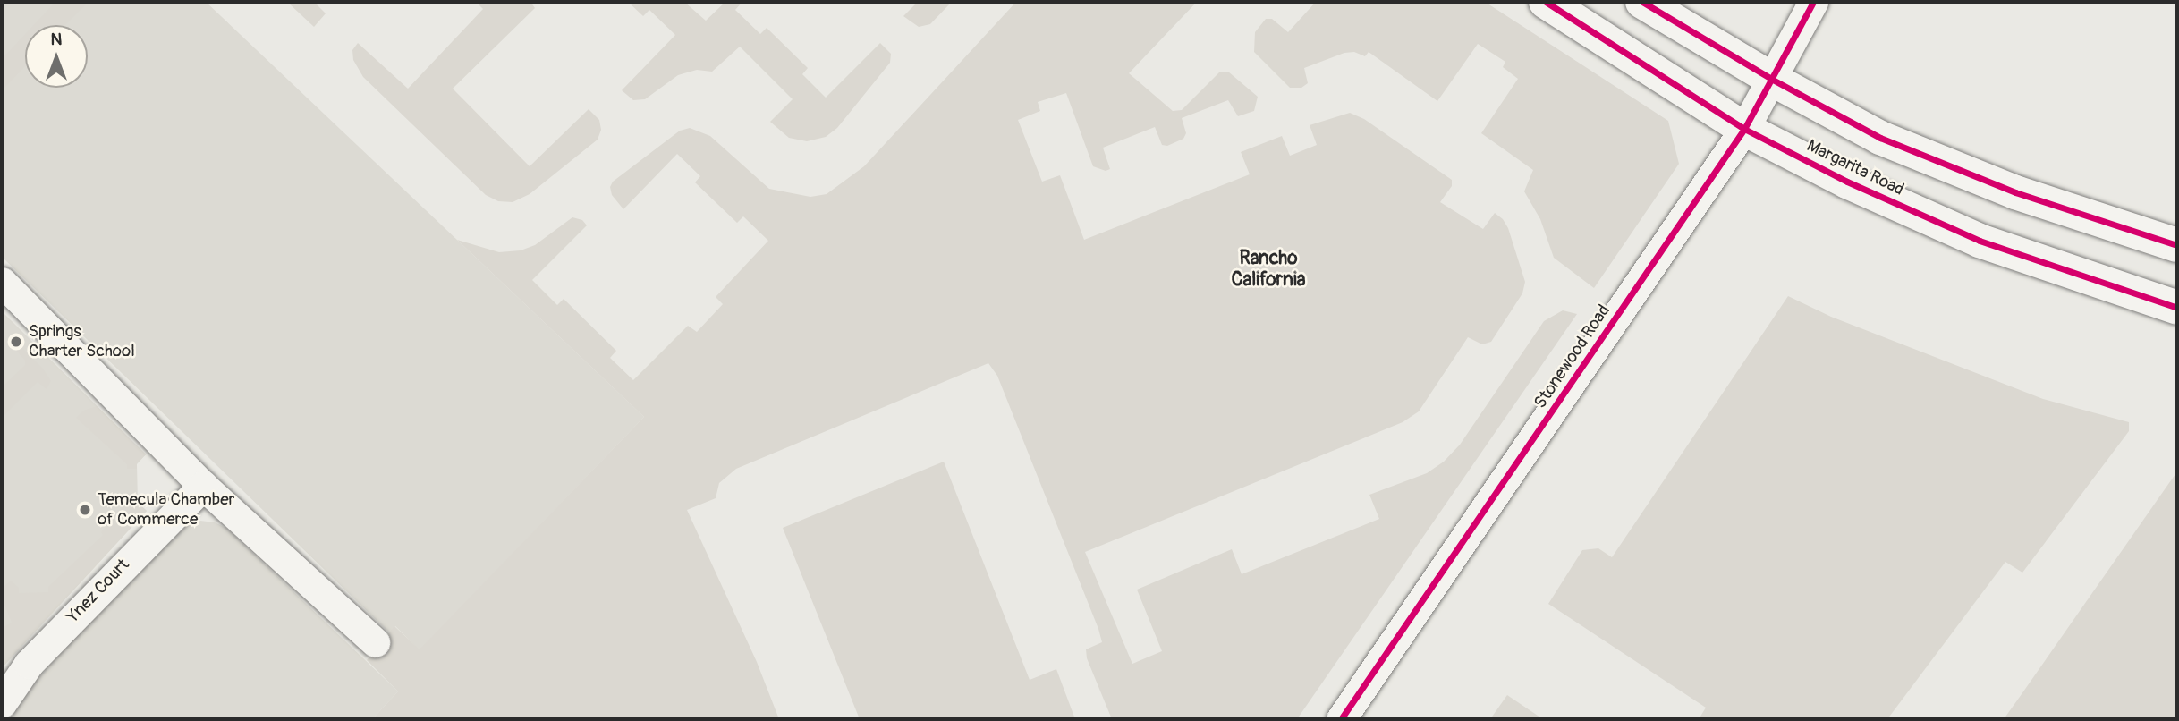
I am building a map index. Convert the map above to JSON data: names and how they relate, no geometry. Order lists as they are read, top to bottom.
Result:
{
  "streets": {
    "main road": ["Margarita Road"],
    "street": ["Stonewood Road", "Ynez Court"]
  },
  "crossings": [
    ["Margarita Road", "Stonewood Road"]
  ],
  "districts": ["Rancho California"],
  "places": ["Springs Charter School", "Temecula Chamber of Commerce"],
  "north": "top"
}
